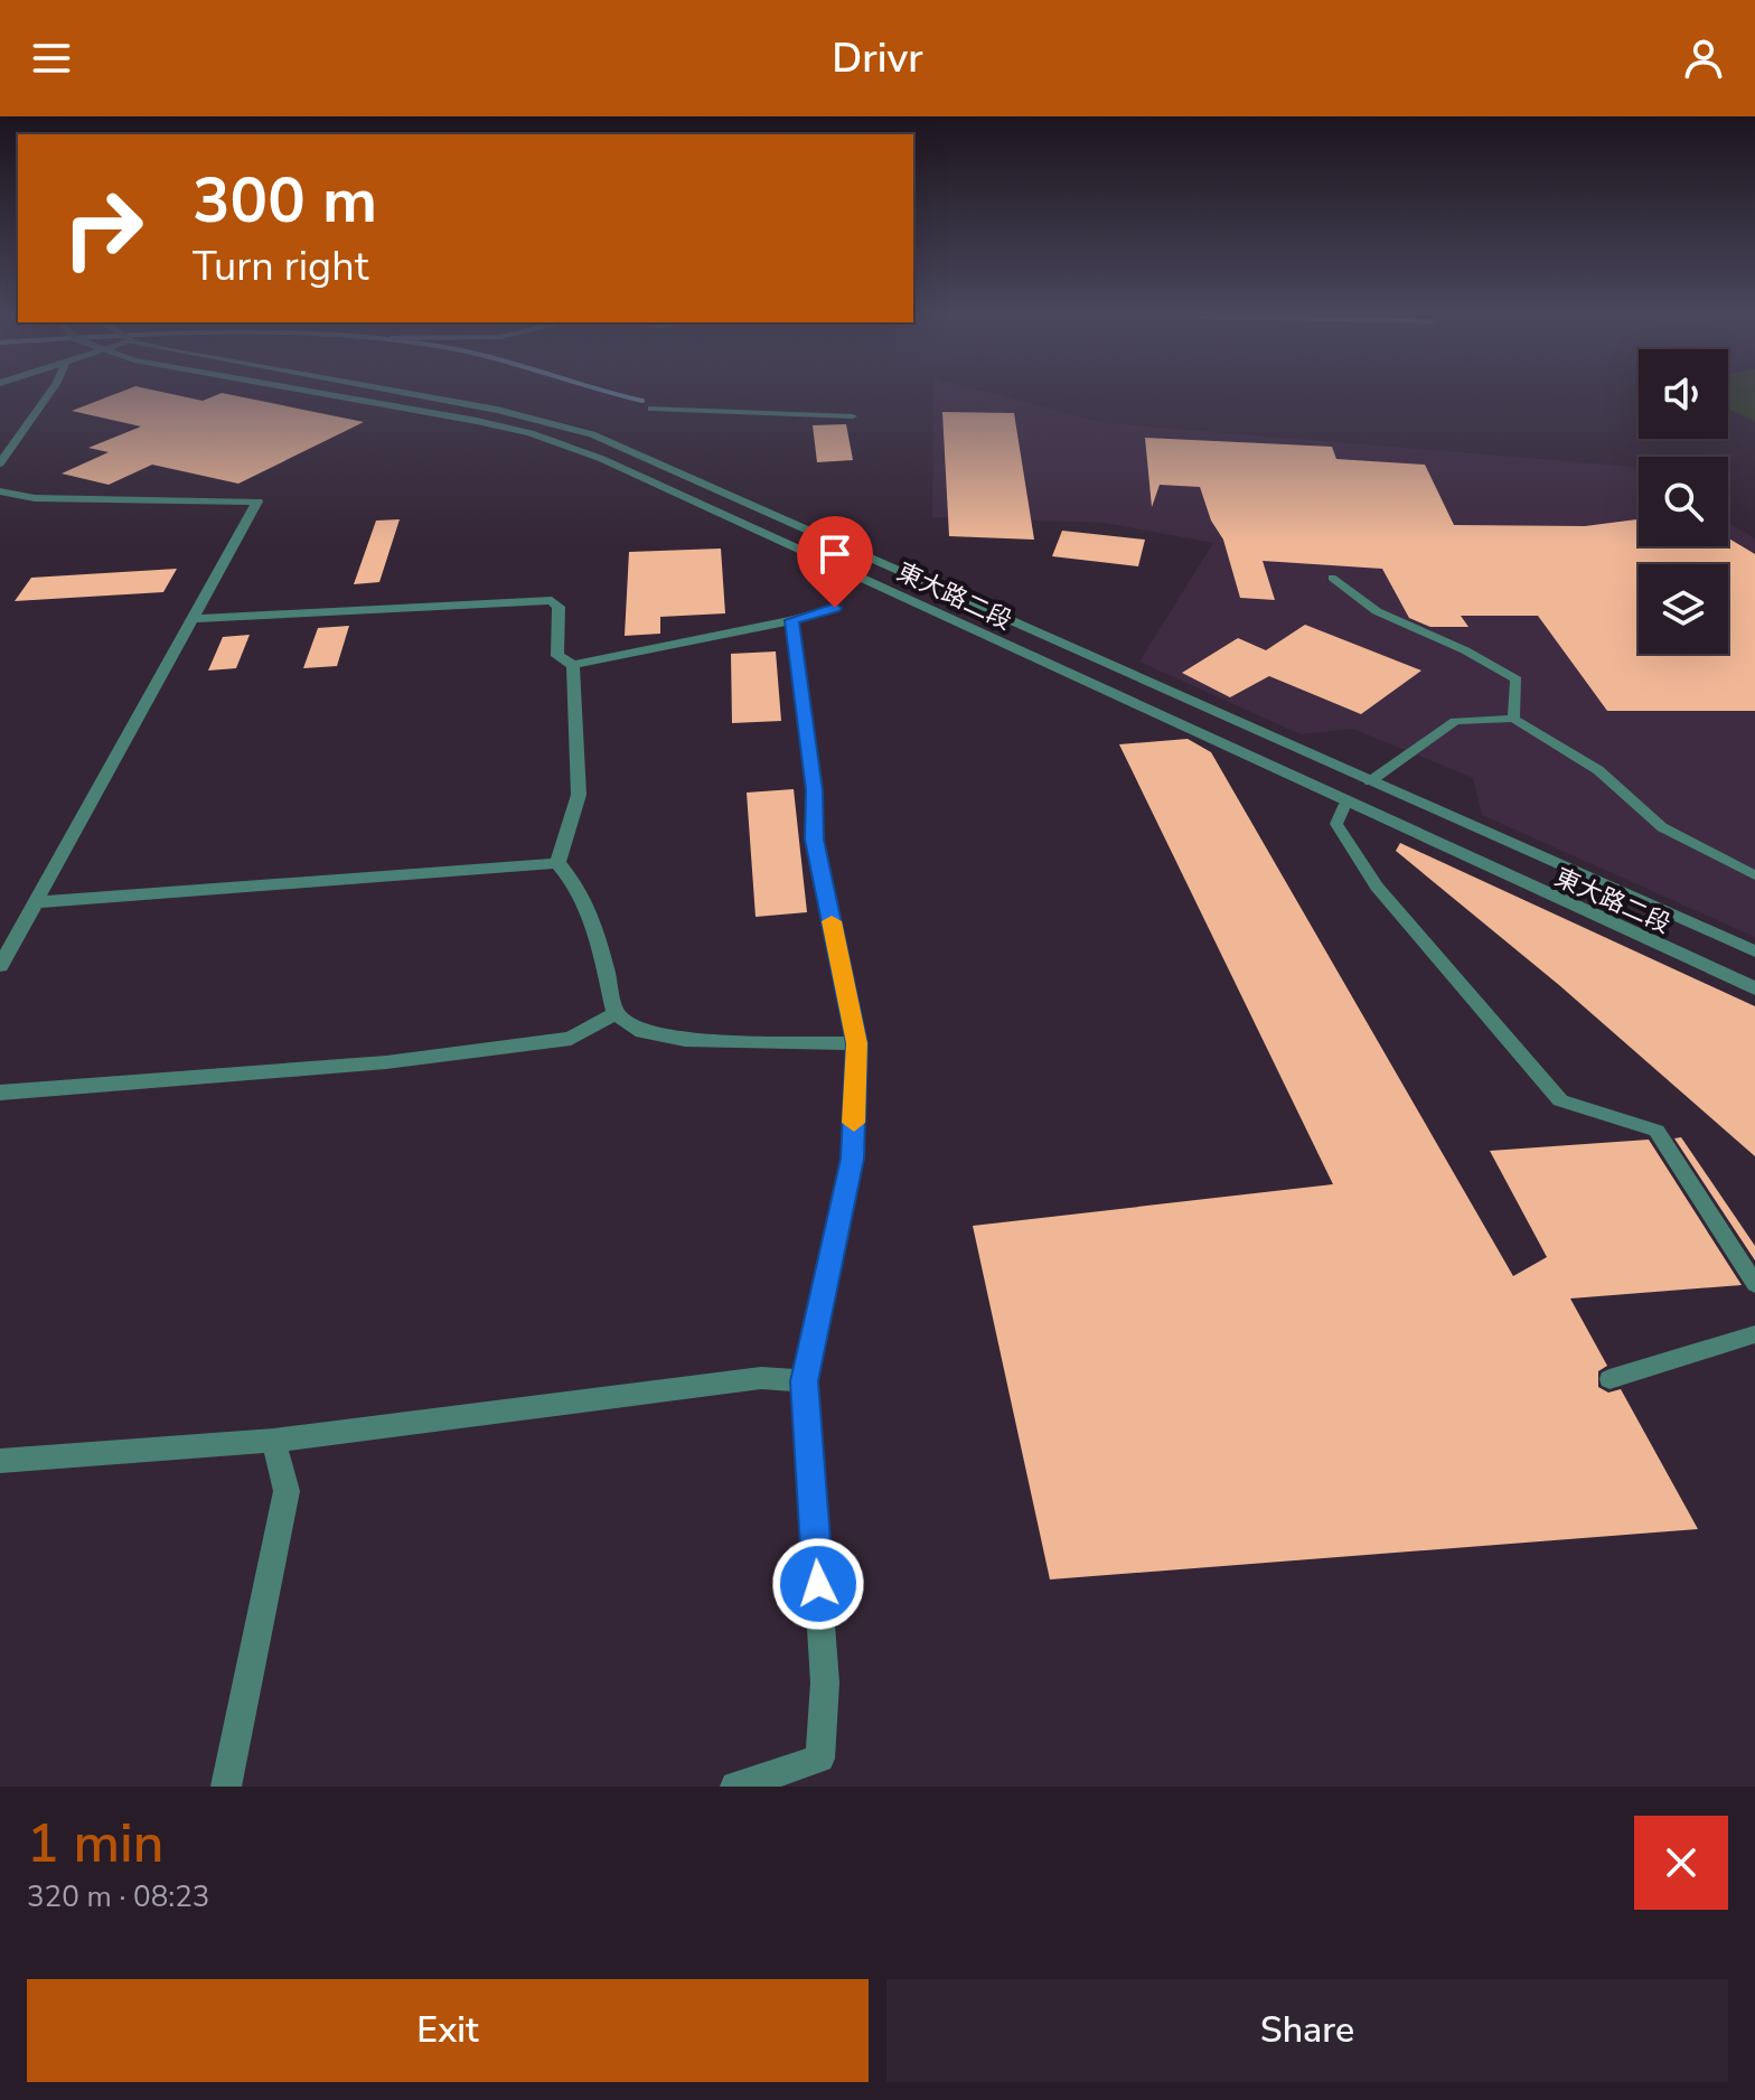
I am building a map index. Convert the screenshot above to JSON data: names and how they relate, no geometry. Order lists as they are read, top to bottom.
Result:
{
  "streets": {
    "street": ["東大路二段"]
  },
  "page": {
    "header": "Drivr",
    "turn": ["300 m", "Turn right"],
    "heading": ["1 min", "320 m · 08:23"],
    "buttons": ["Exit", "Share"]
  }
}
